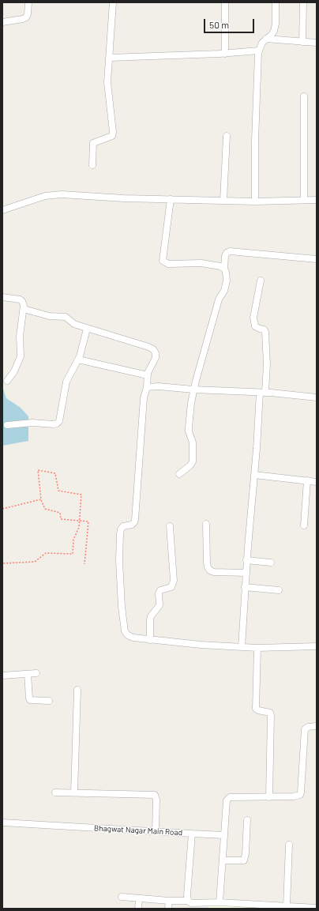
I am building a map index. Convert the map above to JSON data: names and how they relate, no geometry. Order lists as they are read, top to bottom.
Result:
{
  "streets": {
    "street": ["Bhagwat Nagar Main Road"]
  },
  "scale_bar": "50 m"
}
